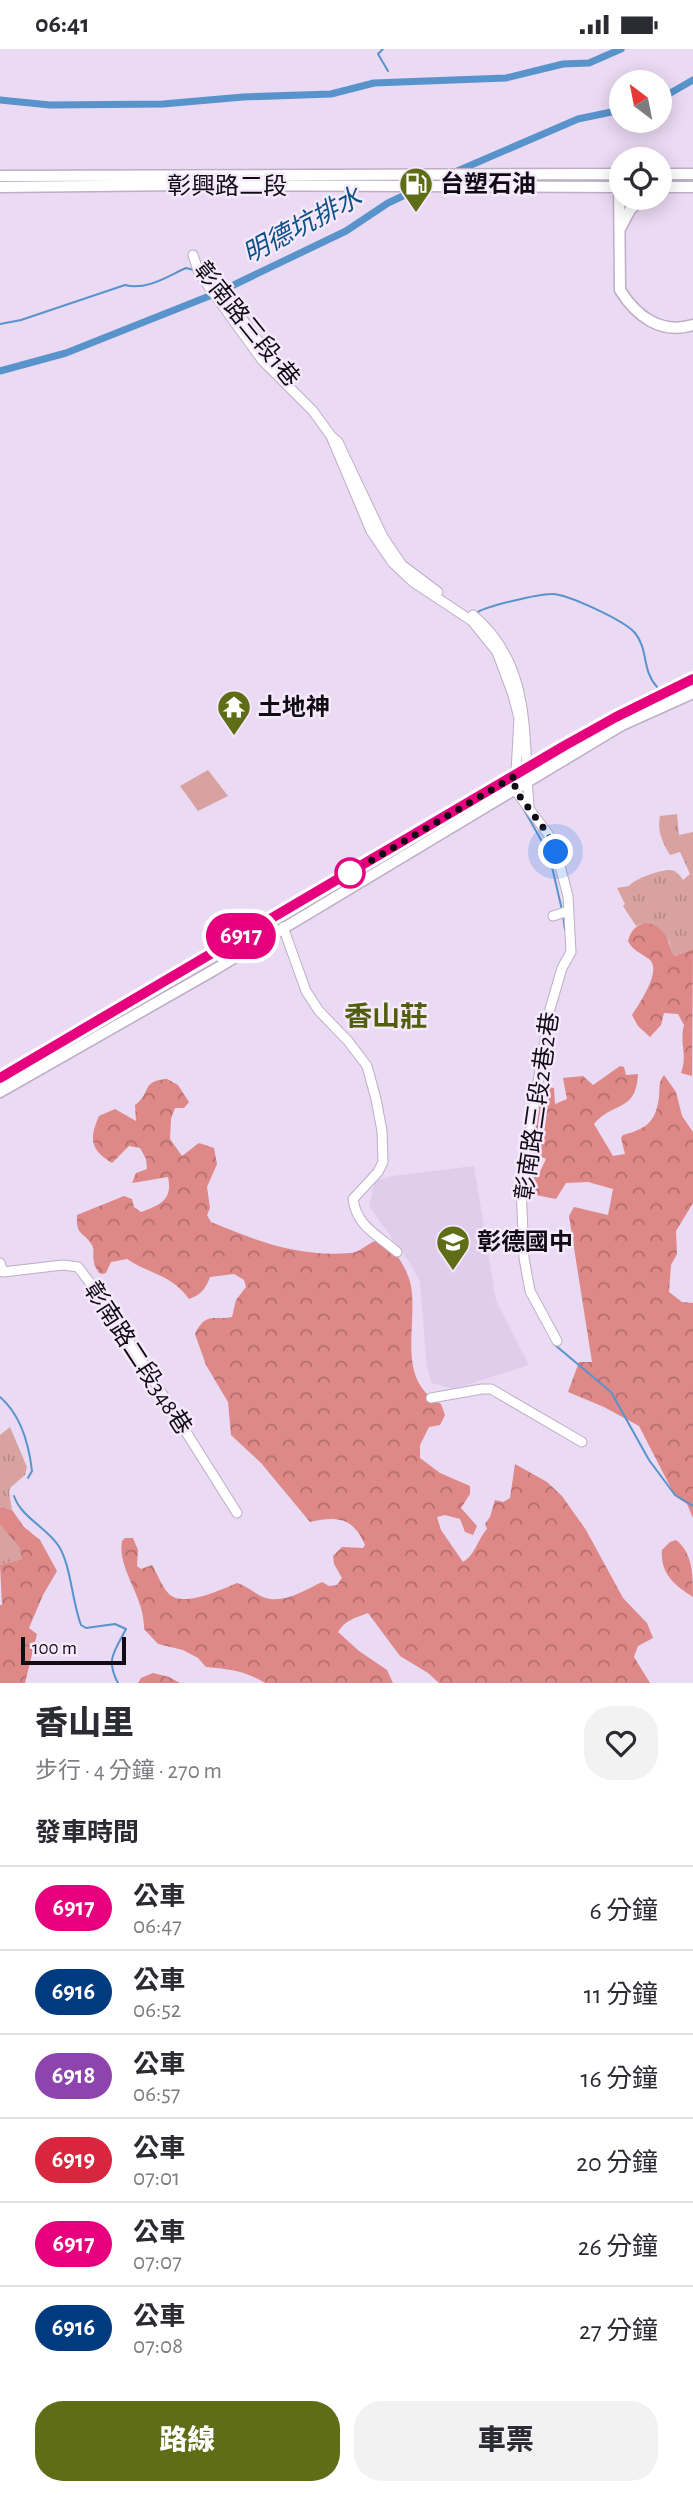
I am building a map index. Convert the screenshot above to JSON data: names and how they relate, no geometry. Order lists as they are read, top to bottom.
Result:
{
  "streets": {
    "main road": ["彰興路二段"],
    "street": ["彰南路三段1巷", "彰南路三段2巷2巷", "彰南路二段348巷"]
  },
  "districts": ["香山莊"],
  "water": ["明德坑排水"],
  "places": {
    "fuel station": ["台塑石油"],
    "temple": ["土地神"],
    "school or university": ["彰德國中"]
  },
  "lines": ["bus line 6917"],
  "scale_bar": "100 m",
  "north": "top left",
  "page": {
    "status": "06:41",
    "on_map": "6917",
    "scale": "100 m",
    "heading": [
      ["香山里", "步行 · 4 分鐘 · 270 m"],
      "發車時間"
    ],
    "list": [
      {
        "mark": "6917",
        "name": "公車",
        "note": "06:47",
        "value": "6 分鐘"
      },
      {
        "mark": "6916",
        "name": "公車",
        "note": "06:52",
        "value": "11 分鐘"
      },
      {
        "mark": "6918",
        "name": "公車",
        "note": "06:57",
        "value": "16 分鐘"
      },
      {
        "mark": "6919",
        "name": "公車",
        "note": "07:01",
        "value": "20 分鐘"
      },
      {
        "mark": "6917",
        "name": "公車",
        "note": "07:07",
        "value": "26 分鐘"
      },
      {
        "mark": "6916",
        "name": "公車",
        "note": "07:08",
        "value": "27 分鐘"
      }
    ],
    "buttons": ["路線", "車票"]
  }
}
